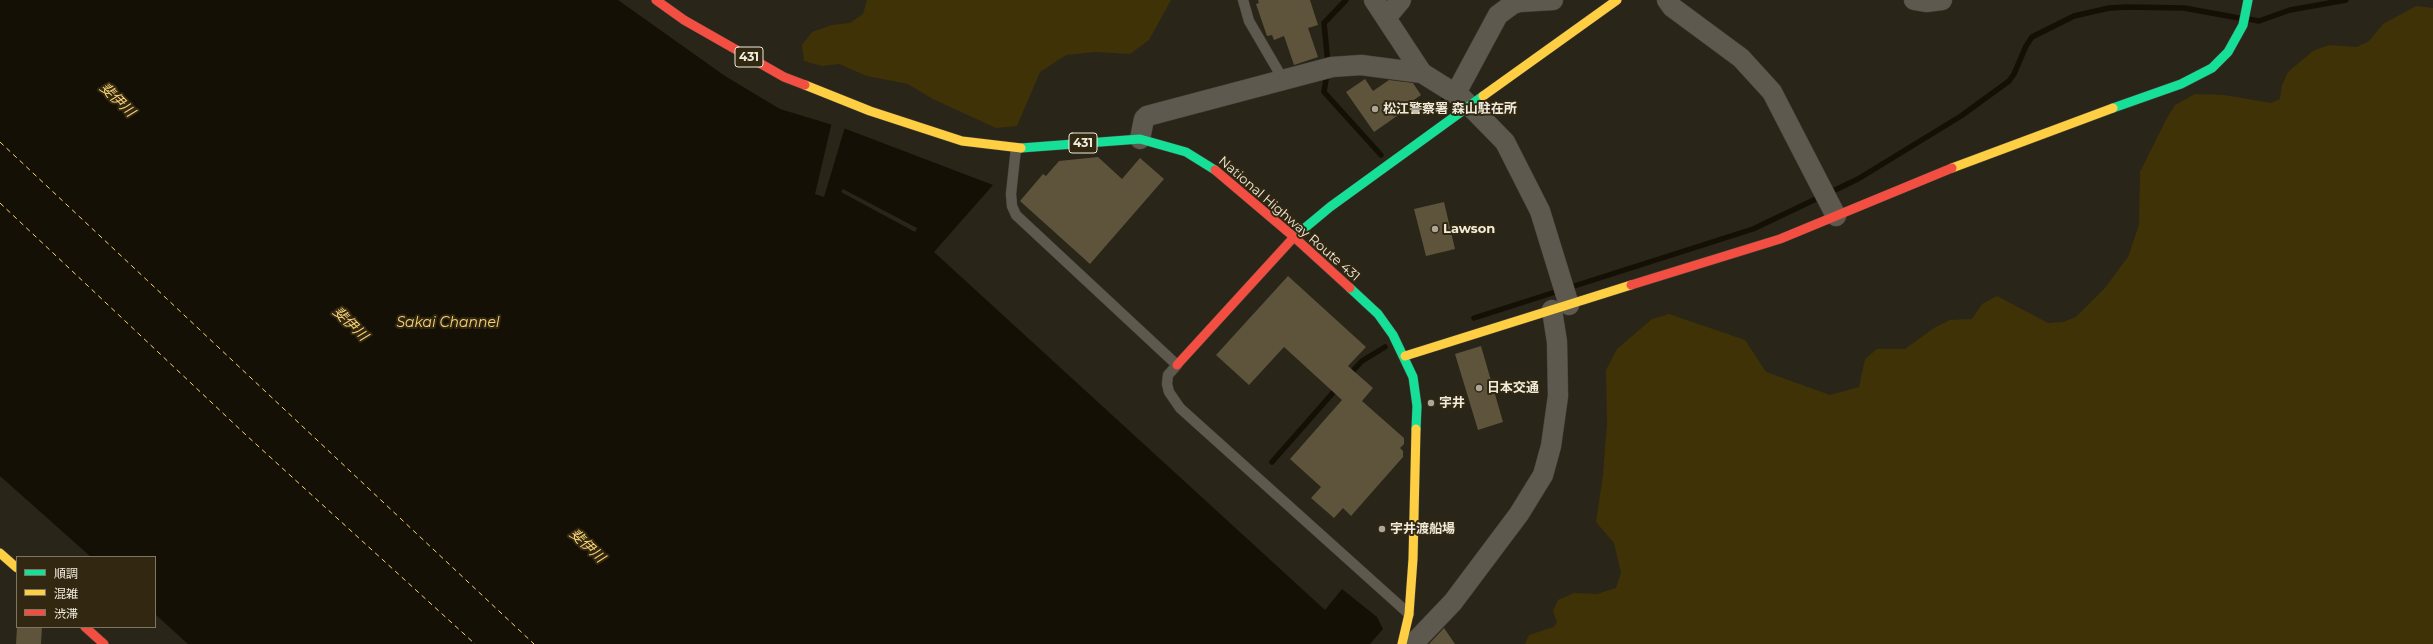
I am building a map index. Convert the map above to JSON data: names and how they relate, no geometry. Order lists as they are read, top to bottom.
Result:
{
  "streets": {
    "main road": ["431", "National Highway Route 431"]
  },
  "water": ["斐伊川", "Sakai Channel"],
  "places": [
    "松江警察署 森山駐在所",
    "Lawson",
    "日本交通",
    "宇井",
    "宇井渡船場"
  ],
  "legend": ["順調", "混雑", "渋滞"]
}
